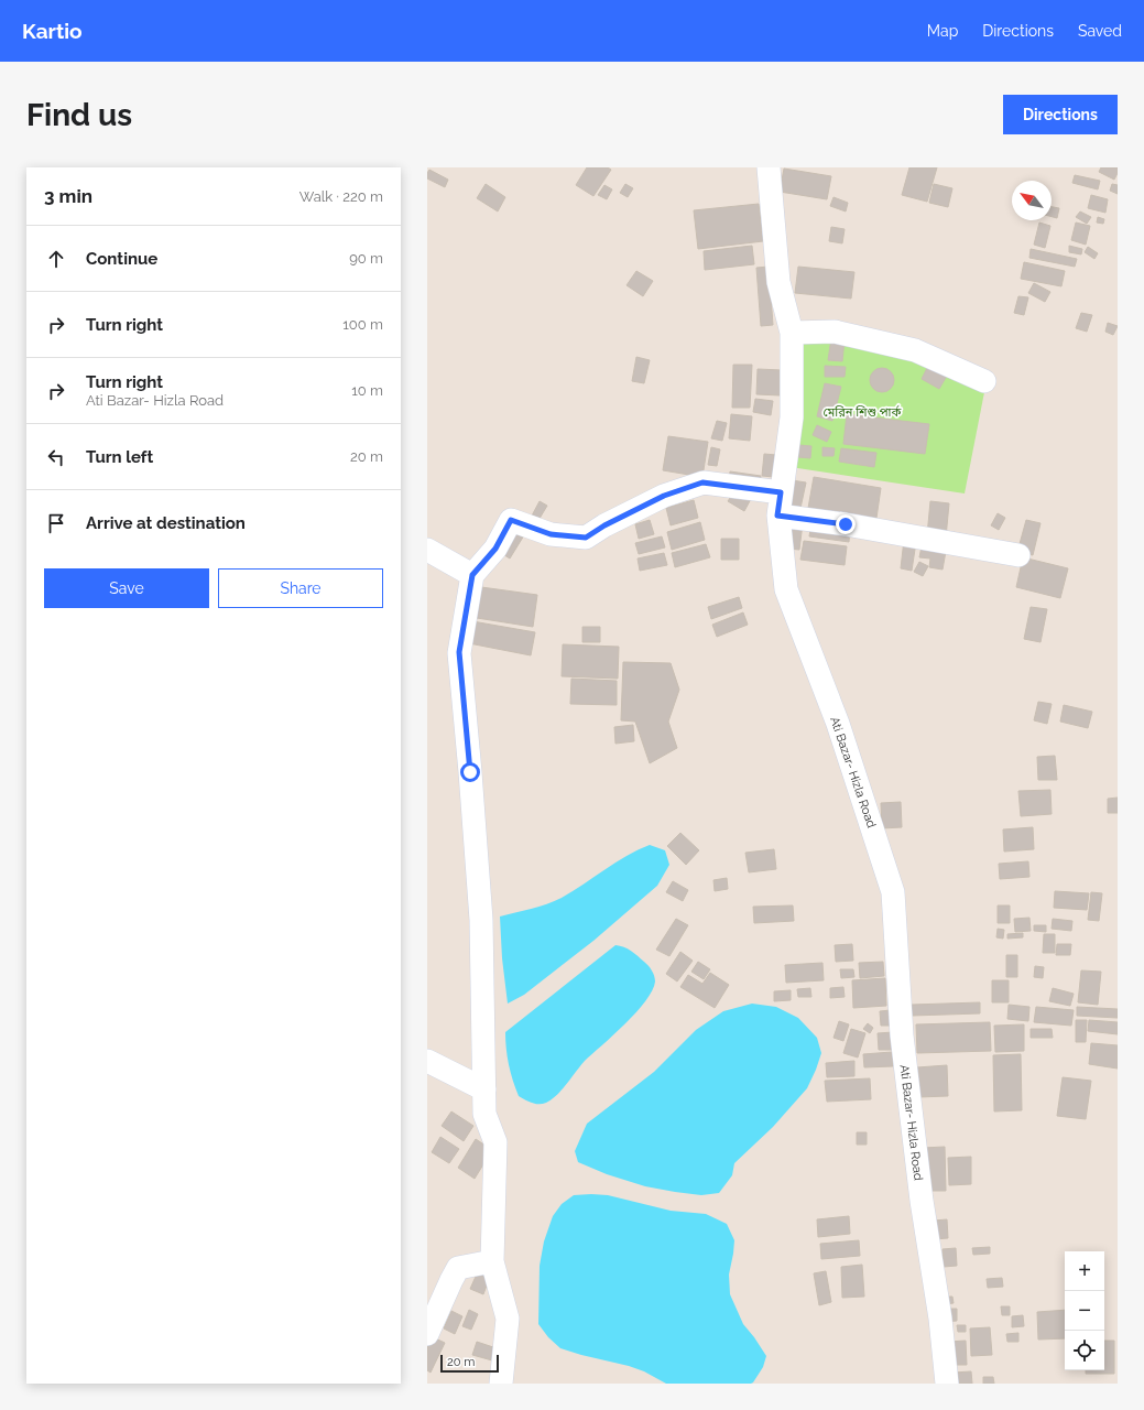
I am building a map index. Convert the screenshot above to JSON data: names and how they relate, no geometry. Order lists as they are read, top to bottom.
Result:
{
  "streets": {
    "street": ["Ati Bazar- Hizla Road"]
  },
  "parks": ["মেরিন শিশু পার্ক"],
  "scale_bar": "20 m",
  "north": "top left",
  "page": {
    "header": "Kartio",
    "nav": ["Map", "Directions", "Saved"],
    "buttons": [
      "Directions",
      ["Save", "Share"]
    ],
    "title": "Find us",
    "heading": ["3 min", "Walk · 220 m"],
    "list": [
      ["Continue", "90 m"],
      ["Turn right", "100 m"],
      ["Turn right", "Ati Bazar- Hizla Road", "10 m"],
      ["Turn left", "20 m"],
      "Arrive at destination"
    ],
    "map_buttons": ["+", "−"],
    "scale": "20 m"
  }
}
